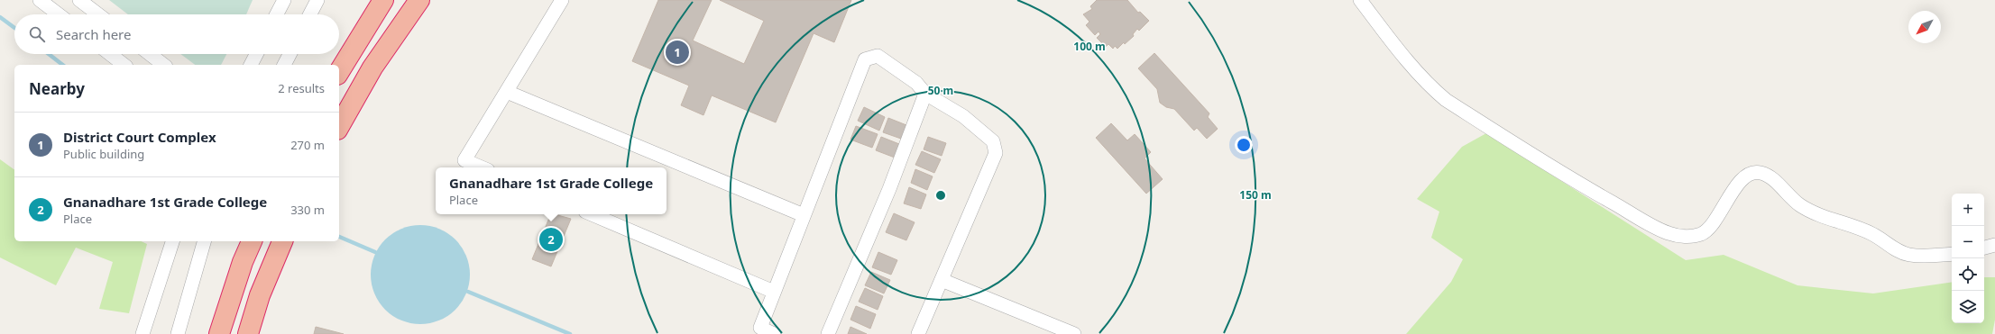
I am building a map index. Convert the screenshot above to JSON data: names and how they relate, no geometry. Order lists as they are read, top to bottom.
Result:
{
  "north": "bottom left",
  "page": {
    "search": "Search here",
    "pins": ["1", "2"],
    "heading": ["Nearby", "2 results"],
    "list": [
      {
        "mark": "1",
        "name": "District Court Complex",
        "note": "Public building",
        "value": "270 m"
      },
      {
        "mark": "2",
        "name": "Gnanadhare 1st Grade College",
        "note": "Place",
        "value": "330 m"
      }
    ],
    "popup": ["Gnanadhare 1st Grade College", "Place"],
    "map_buttons": ["+", "−"]
  },
  "rings": ["100 m", "50 m", "150 m"]
}
